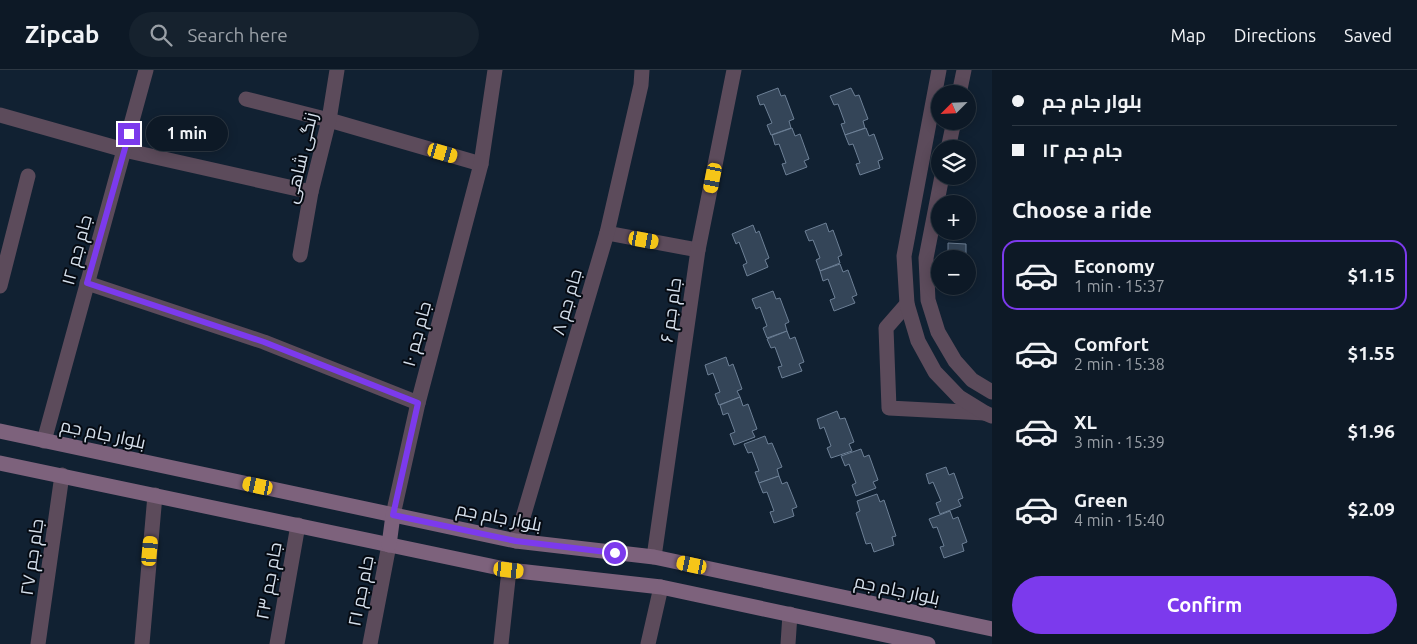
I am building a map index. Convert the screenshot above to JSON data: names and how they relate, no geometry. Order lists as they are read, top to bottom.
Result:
{
  "streets": {
    "main road": ["بلوار جام جم"],
    "street": [
      "زنگی شاهی",
      "جام جم ۱۲",
      "جام جم ۸",
      "جام جم ۶",
      "جام جم ۱۰",
      "جام جم ۲۷",
      "جام جم ۲۳",
      "جام جم ۲۱"
    ]
  },
  "crossings": [
    ["جام جم ۱۲", "بلوار جام جم"],
    ["جام جم ۸", "بلوار جام جم"],
    ["جام جم ۶", "بلوار جام جم"],
    ["جام جم ۱۰", "بلوار جام جم"]
  ],
  "north": "bottom left",
  "page": {
    "header": "Zipcab",
    "search": "Search here",
    "nav": ["Map", "Directions", "Saved"],
    "banner": ["بلوار جام جم", "جام جم ۱۲"],
    "map_buttons": ["+", "−"],
    "bubble": "1 min",
    "heading": "Choose a ride",
    "list": [
      {
        "name": "Economy",
        "note": "1 min · 15:37",
        "value": "$1.15"
      },
      {
        "name": "Comfort",
        "note": "2 min · 15:38",
        "value": "$1.55"
      },
      {
        "name": "XL",
        "note": "3 min · 15:39",
        "value": "$1.96"
      },
      {
        "name": "Green",
        "note": "4 min · 15:40",
        "value": "$2.09"
      }
    ],
    "buttons": "Confirm"
  }
}
